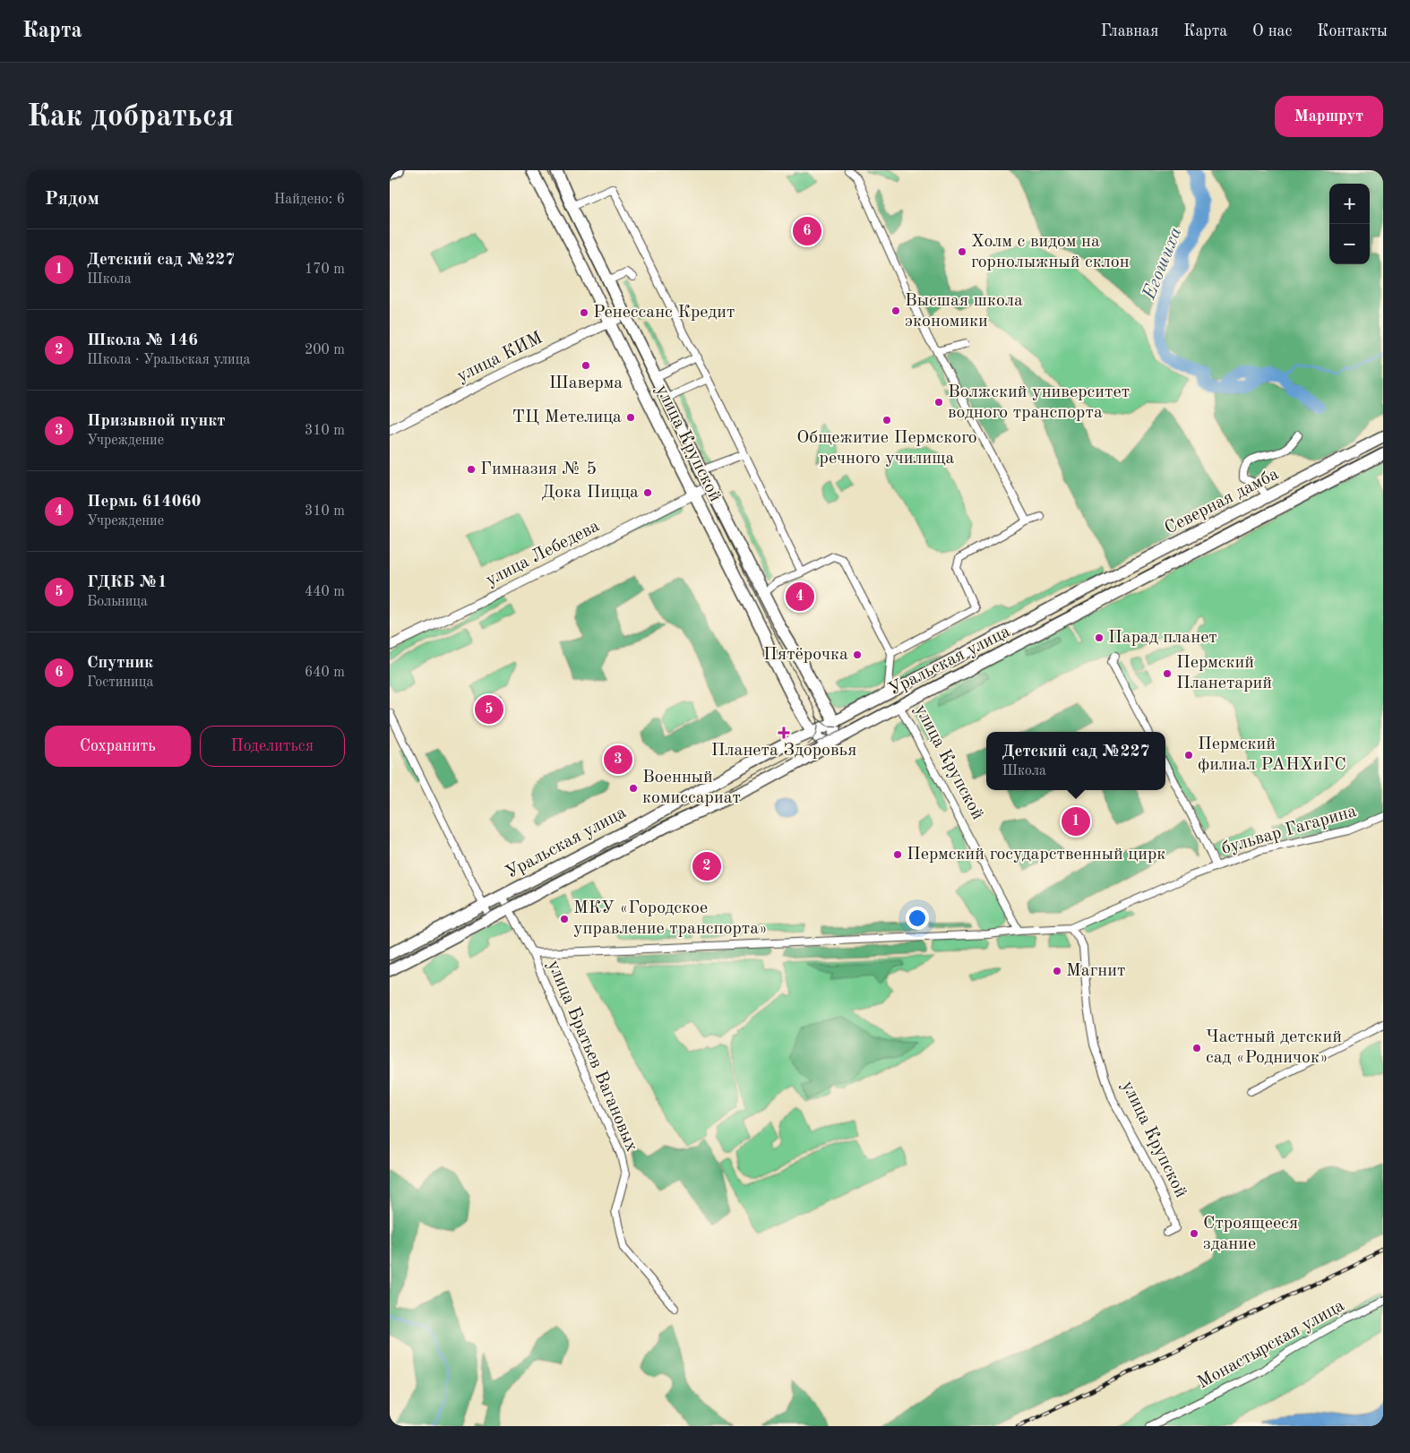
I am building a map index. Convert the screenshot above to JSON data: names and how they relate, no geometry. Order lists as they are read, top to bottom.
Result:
{
  "streets": {
    "main road": ["улица Крупской", "Северная дамба", "Уральская улица"],
    "street": [
      "улица КИМ",
      "улица Лебедева",
      "бульвар Гагарина",
      "улица Братьев Вагановых",
      "Монастырская улица"
    ]
  },
  "crossings": [
    ["улица КИМ", "улица Крупской"],
    ["улица Крупской", "улица Лебедева"],
    ["улица Крупской", "Уральская улица"],
    ["Северная дамба", "Уральская улица"],
    ["Уральская улица", "улица Братьев Вагановых"]
  ],
  "water": ["Егошиха"],
  "places": {
    "other": [
      "Холм с видом на горнолыжный склон",
      "Высшая школа экономики",
      "Ренессанс Кредит",
      "Шаверма",
      "Волжский университет водного транспорта",
      "ТЦ Метелица",
      "Общежитие Пермского речного училища",
      "Гимназия № 5",
      "Дока Пицца",
      "Парад планет",
      "Пятёрочка",
      "Пермский Планетарий",
      "Пермский филиал РАНХиГС",
      "Военный комиссариат",
      "Пермский государственный цирк",
      "МКУ «Городское управление транспорта»",
      "Магнит",
      "Частный детский сад «Родничок»",
      "Строящееся здание"
    ],
    "health": ["Планета Здоровья"]
  },
  "page": {
    "header": "Карта",
    "nav": [
      "Главная",
      "Карта",
      "О нас",
      "Контакты"
    ],
    "buttons": [
      "Маршрут",
      ["Сохранить", "Поделиться"]
    ],
    "title": "Как добраться",
    "heading": ["Рядом", "Найдено: 6"],
    "map_buttons": ["+", "−"],
    "pins": [
      "6",
      "4",
      "5",
      "3",
      "1",
      "2"
    ],
    "list": [
      {
        "mark": "1",
        "name": "Детский сад №227",
        "note": "Школа",
        "value": "170 m"
      },
      {
        "mark": "2",
        "name": "Школа № 146",
        "note": "Школа · Уральская улица",
        "value": "200 m"
      },
      {
        "mark": "3",
        "name": "Призывной пункт",
        "note": "Учреждение",
        "value": "310 m"
      },
      {
        "mark": "4",
        "name": "Пермь 614060",
        "note": "Учреждение",
        "value": "310 m"
      },
      {
        "mark": "5",
        "name": "ГДКБ №1",
        "note": "Больница",
        "value": "440 m"
      },
      {
        "mark": "6",
        "name": "Спутник",
        "note": "Гостиница",
        "value": "640 m"
      }
    ],
    "popup": ["Детский сад №227", "Школа"]
  }
}
